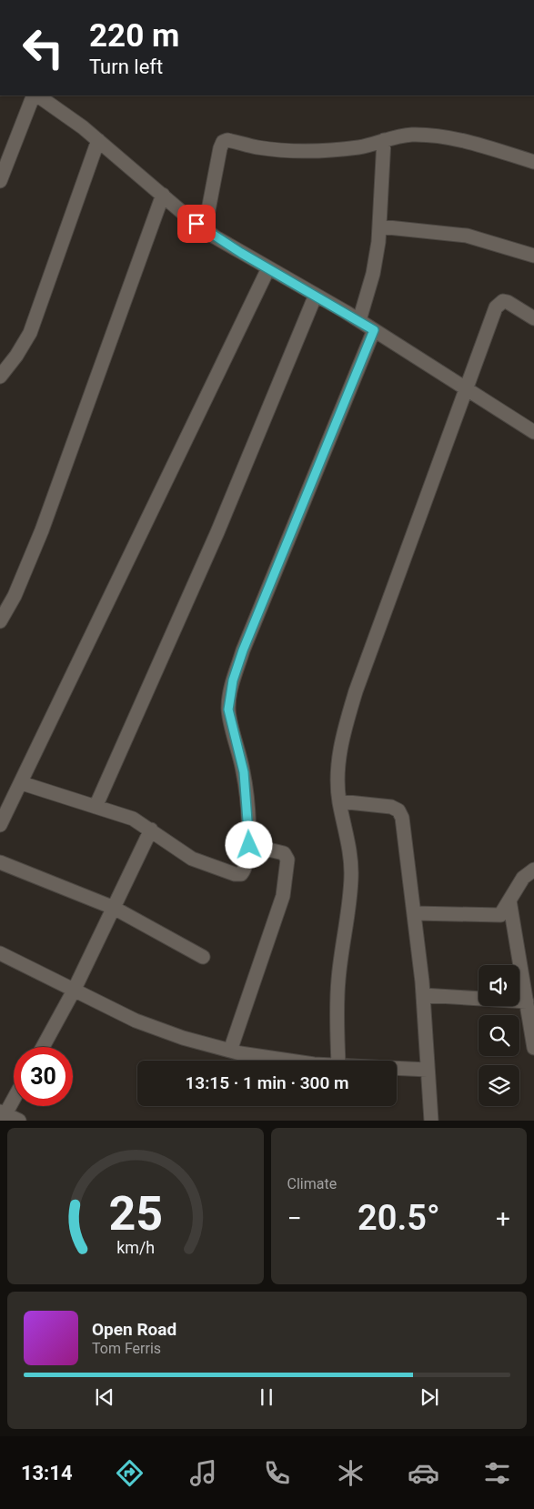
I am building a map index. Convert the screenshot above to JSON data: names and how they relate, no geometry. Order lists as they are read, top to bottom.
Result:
{
  "page": {
    "turn": ["220 m", "Turn left"],
    "limit": "30",
    "trip": "13:15 · 1 min · 300 m",
    "tile": "Climate",
    "heat": ["−", "20.5°", "+"],
    "song": ["Open Road", "Tom Ferris"],
    "tabs": "13:14",
    "gauge": ["25", "km/h"]
  }
}
